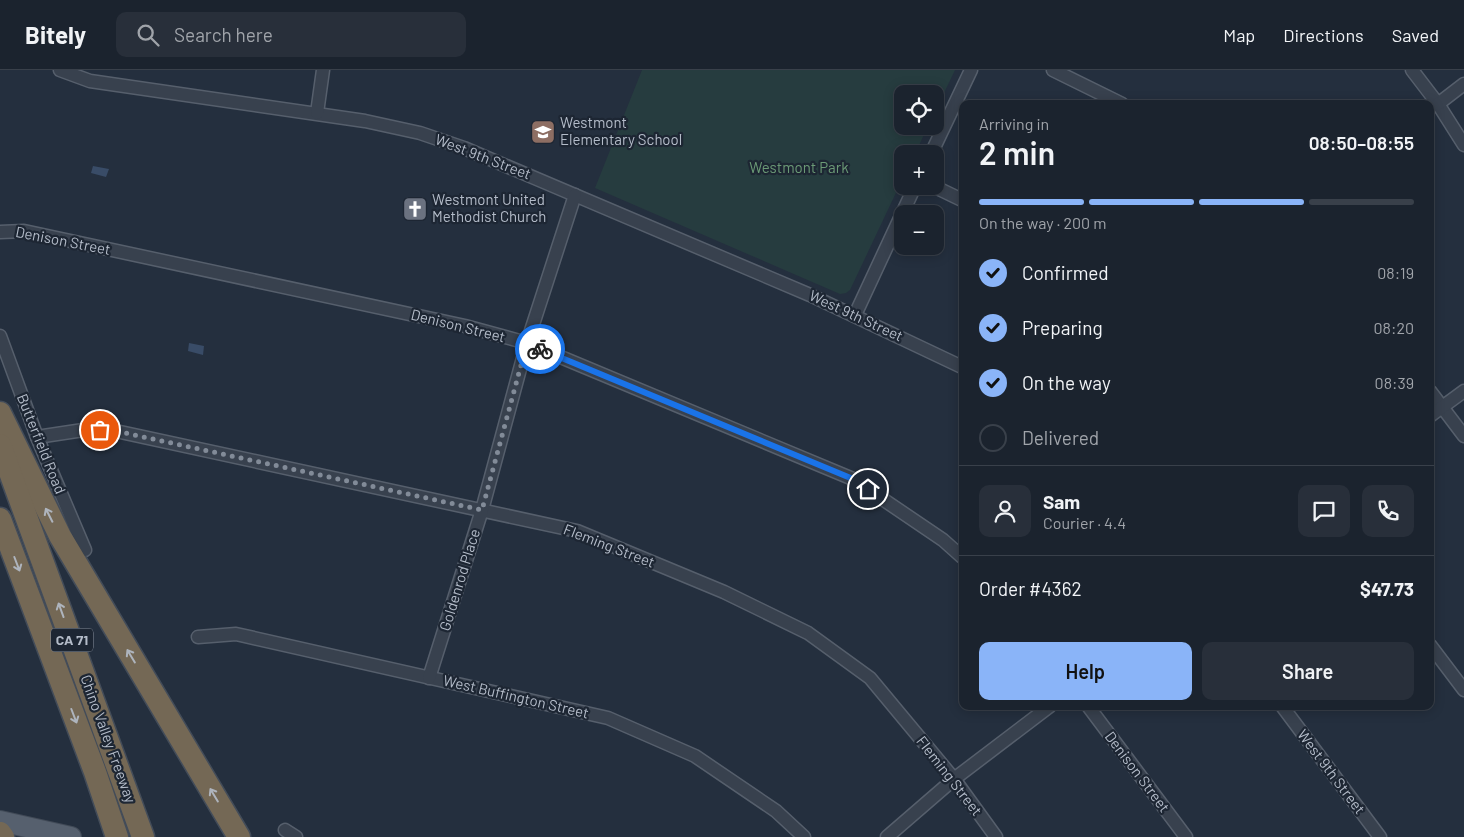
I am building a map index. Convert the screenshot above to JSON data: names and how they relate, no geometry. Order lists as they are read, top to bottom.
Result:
{
  "streets": {
    "highway": ["CA 71", "Chino Valley Freeway"],
    "street": [
      "West 9th Street",
      "Denison Street",
      "Butterfield Road",
      "Fleming Street",
      "Goldenrod Place",
      "West Buffington Street"
    ]
  },
  "crossings": [
    ["West 9th Street", "Goldenrod Place"],
    ["Denison Street", "Goldenrod Place"],
    ["Butterfield Road", "Fleming Street"],
    ["Fleming Street", "Goldenrod Place"],
    ["Goldenrod Place", "West Buffington Street"]
  ],
  "parks": ["Westmont Park"],
  "places": {
    "school or university": ["Westmont Elementary School"],
    "church": ["Westmont United Methodist Church"]
  },
  "page": {
    "header": "Bitely",
    "search": "Search here",
    "nav": ["Map", "Directions", "Saved"],
    "map_buttons": ["+", "−"],
    "heading": ["2 min", "Arriving in", "08:50–08:55"],
    "panel": [
      "Sam",
      "Courier · 4.4",
      "Order #4362",
      "$47.73"
    ],
    "bar": "On the way · 200 m",
    "list": [
      ["Confirmed", "08:19"],
      ["Preparing", "08:20"],
      ["On the way", "08:39"],
      "Delivered"
    ],
    "buttons": ["Help", "Share"]
  }
}
